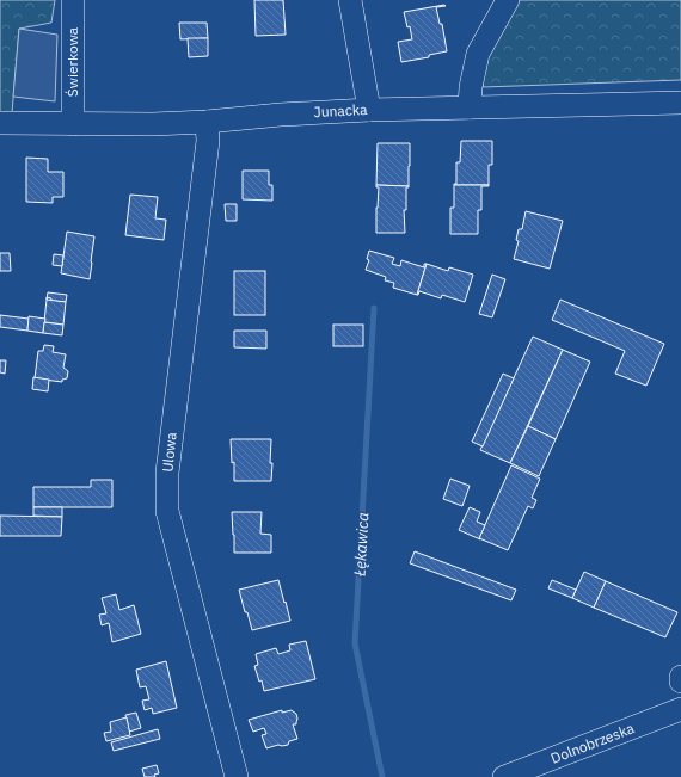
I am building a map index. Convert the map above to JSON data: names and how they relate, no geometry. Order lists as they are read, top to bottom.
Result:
{
  "streets": {
    "street": [
      "Świerkowa",
      "Junacka",
      "Ulowa",
      "Dolnobrzeska"
    ]
  },
  "crossings": [
    ["Świerkowa", "Junacka"],
    ["Junacka", "Ulowa"]
  ],
  "water": ["Łękawica"]
}
